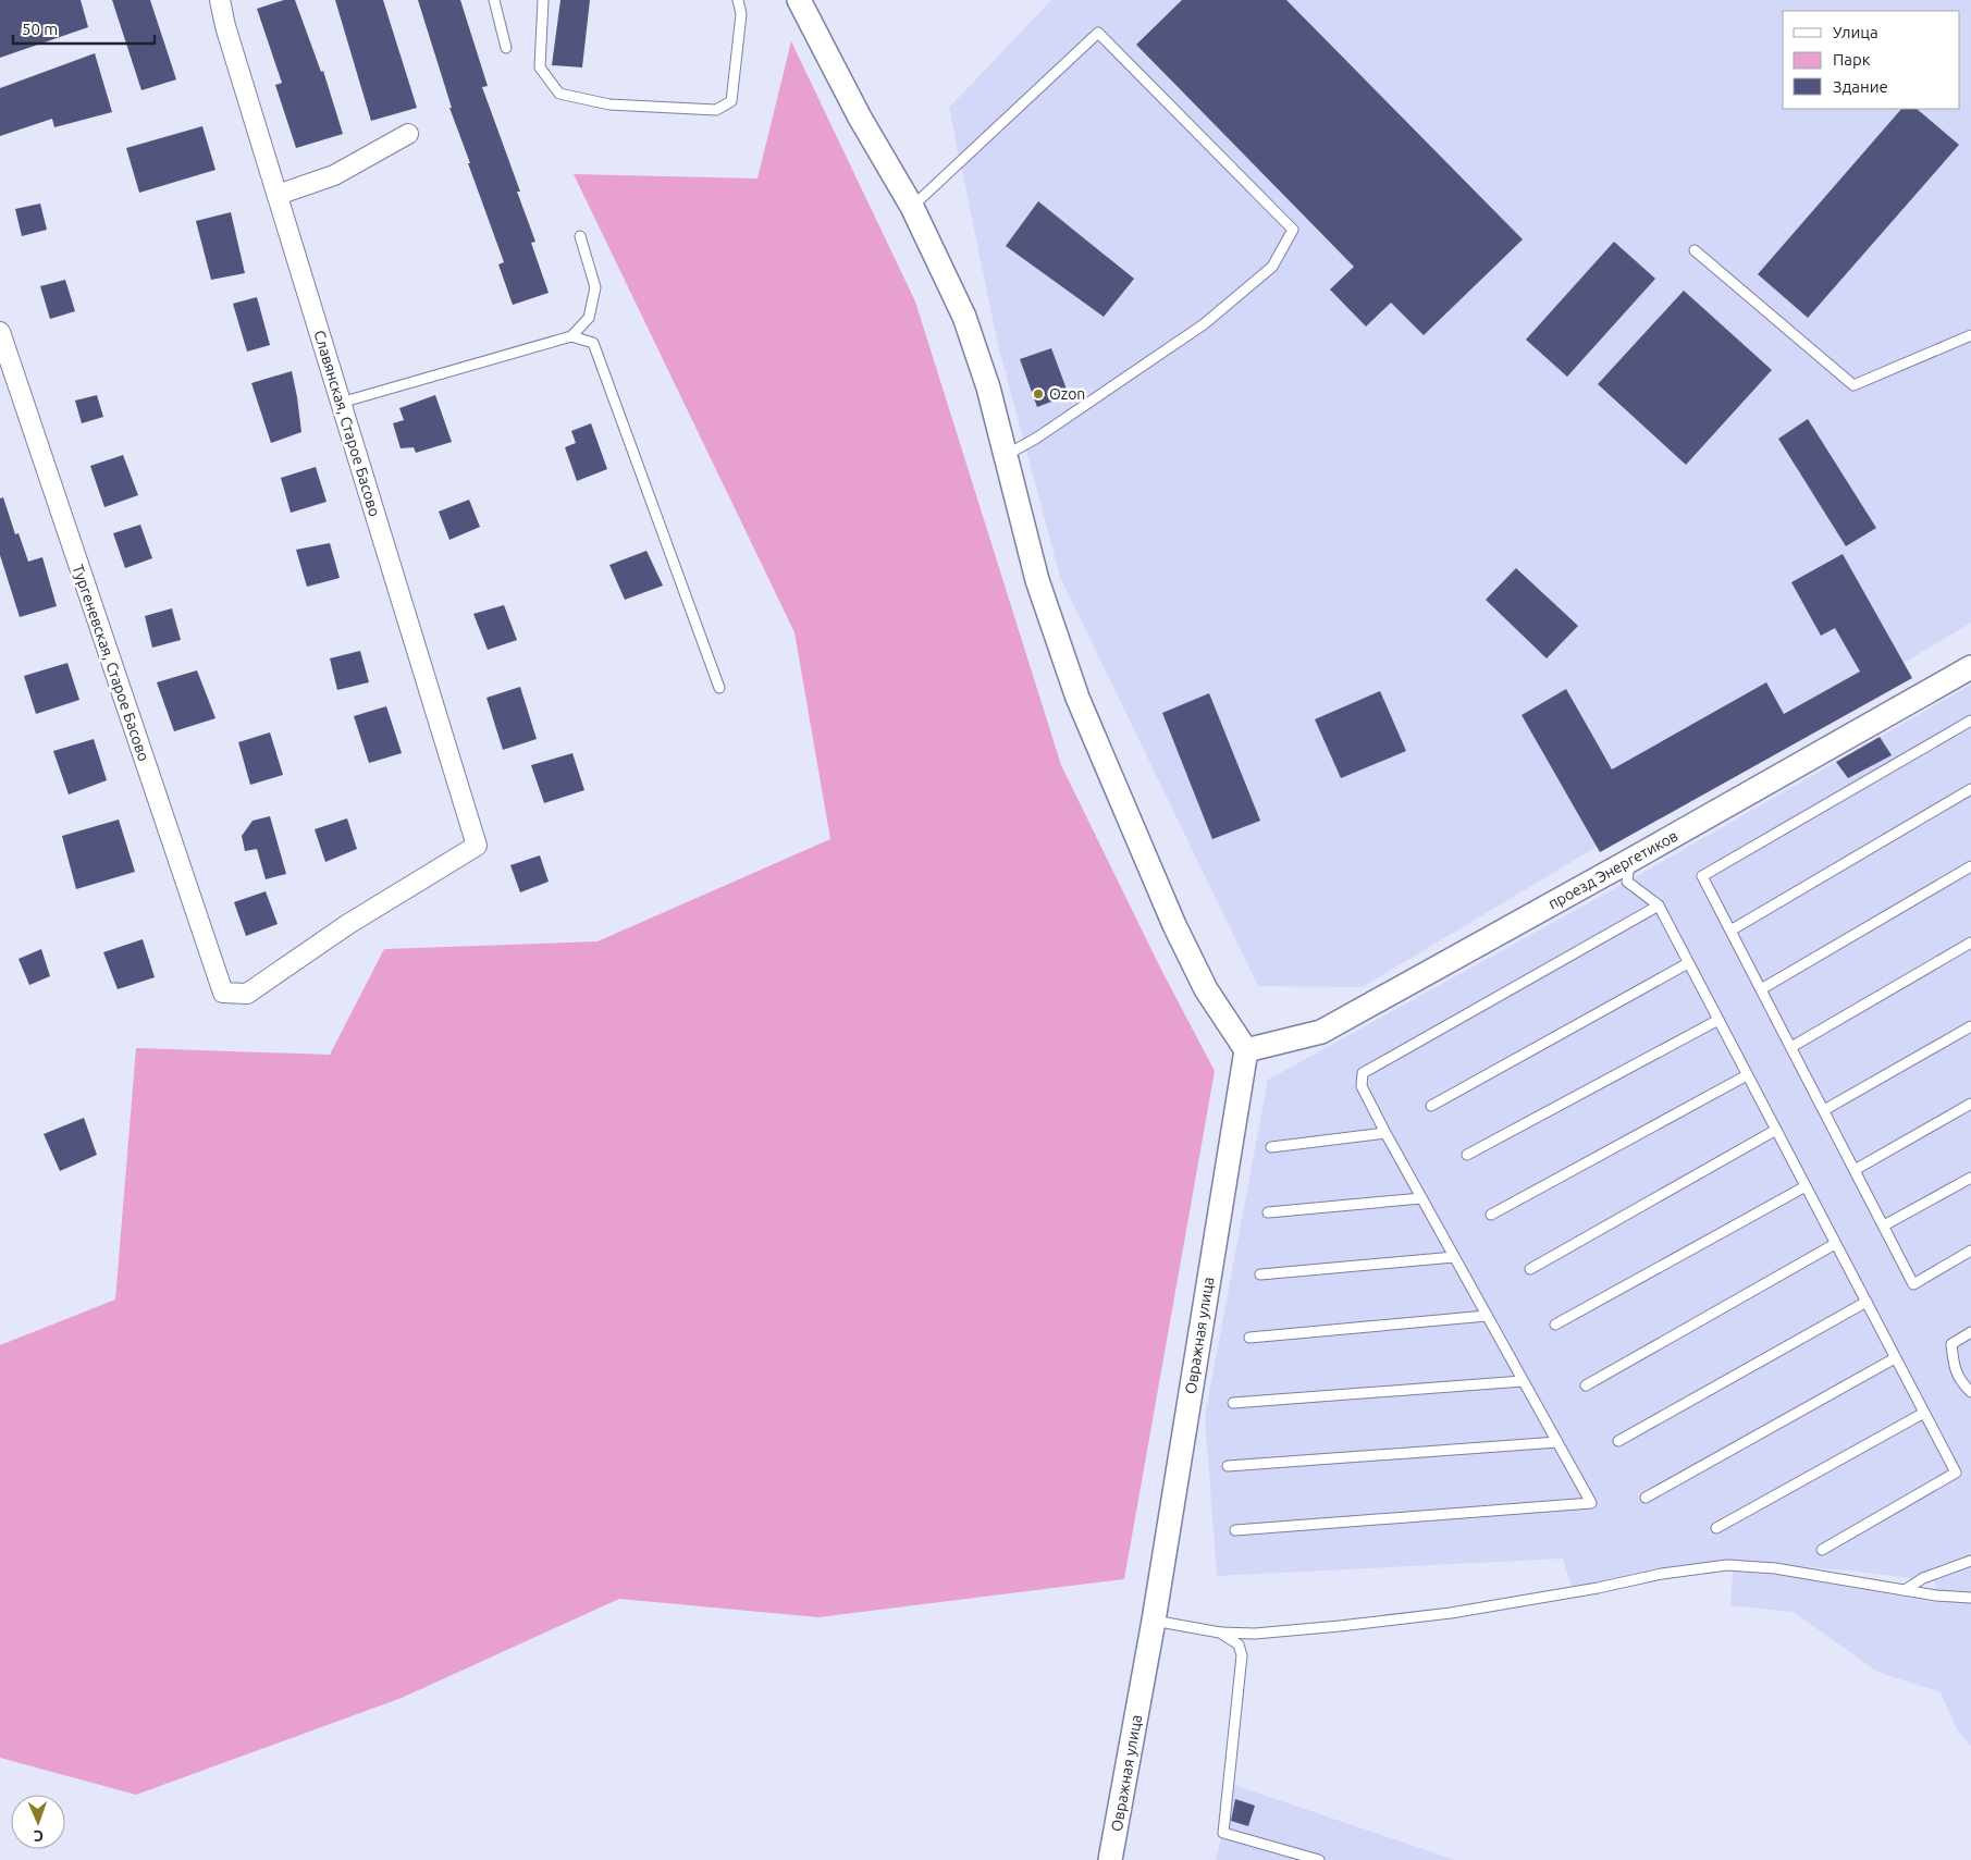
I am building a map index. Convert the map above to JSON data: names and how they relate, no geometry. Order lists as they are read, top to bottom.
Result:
{
  "streets": {
    "street": [
      "Славянская, Старое Басово",
      "Тургеневская, Старое Басово",
      "проезд Энергетиков",
      "Овражная улица"
    ]
  },
  "crossings": [
    ["Славянская, Старое Басово", "Тургеневская, Старое Басово"],
    ["проезд Энергетиков", "Овражная улица"]
  ],
  "places": ["Ozon"],
  "legend": ["Улица", "Парк", "Здание"],
  "scale_bar": "50 m",
  "north": "bottom"
}
